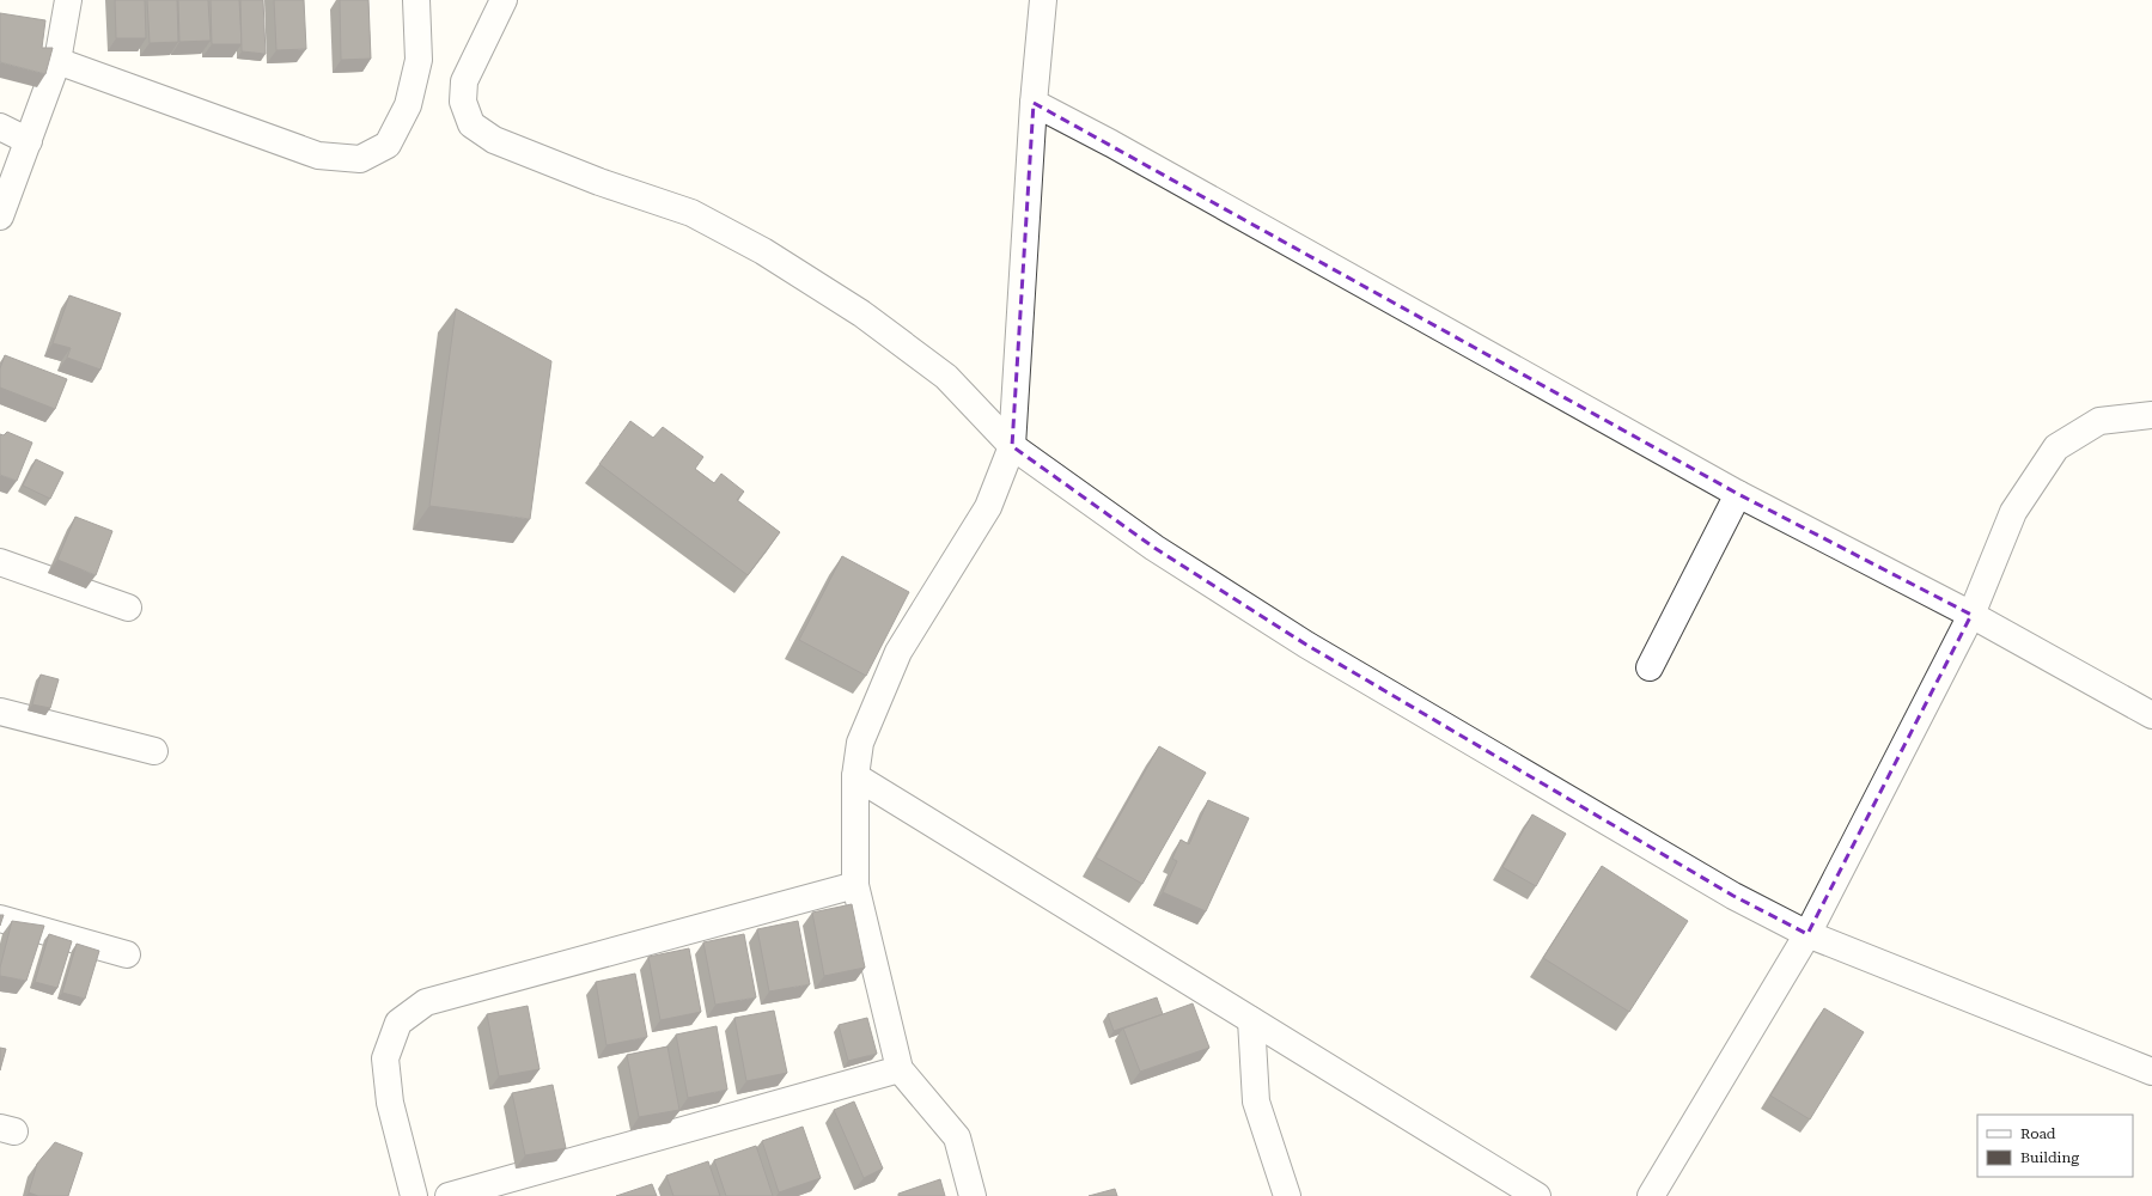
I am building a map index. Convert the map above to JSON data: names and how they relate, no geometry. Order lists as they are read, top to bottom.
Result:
{
  "legend": ["Road", "Building"]
}
